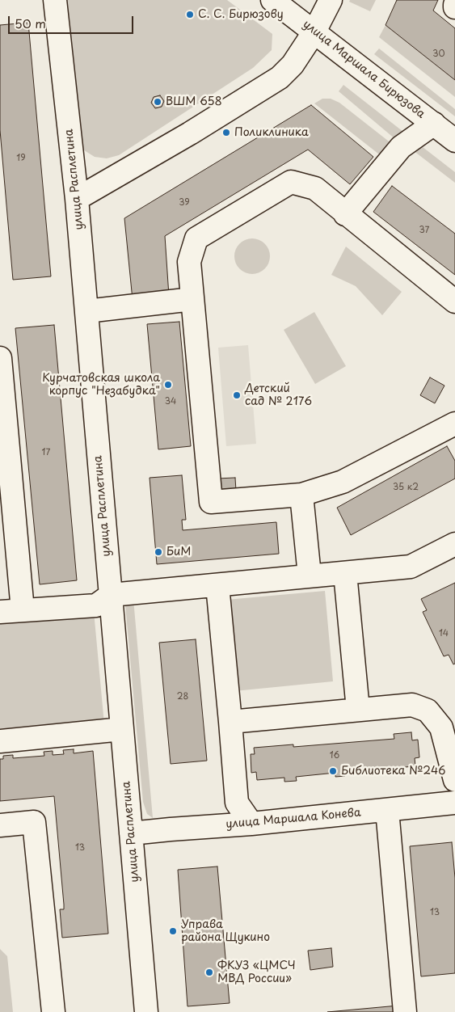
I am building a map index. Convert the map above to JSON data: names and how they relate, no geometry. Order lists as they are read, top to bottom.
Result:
{
  "streets": {
    "street": ["улица Маршала Бирюзова", "улица Расплетина", "улица Маршала Конева"]
  },
  "crossings": [
    ["улица Расплетина", "улица Маршала Конева"]
  ],
  "places": [
    "С. С. Бирюзову",
    "ВШM 658",
    "Поликлиника",
    "Курчатовская школа корпус \"Незабудка\"",
    "Детский сад № 2176",
    "БиМ",
    "Библиотека №246",
    "Управа района Щукино",
    "ФКУЗ «ЦМСЧ МВД России»"
  ],
  "house_numbers": [
    "30",
    "19",
    "39",
    "37",
    "34",
    "17",
    "35 к2",
    "14",
    "28",
    "16",
    "13",
    "13"
  ],
  "scale_bar": "50 m"
}
